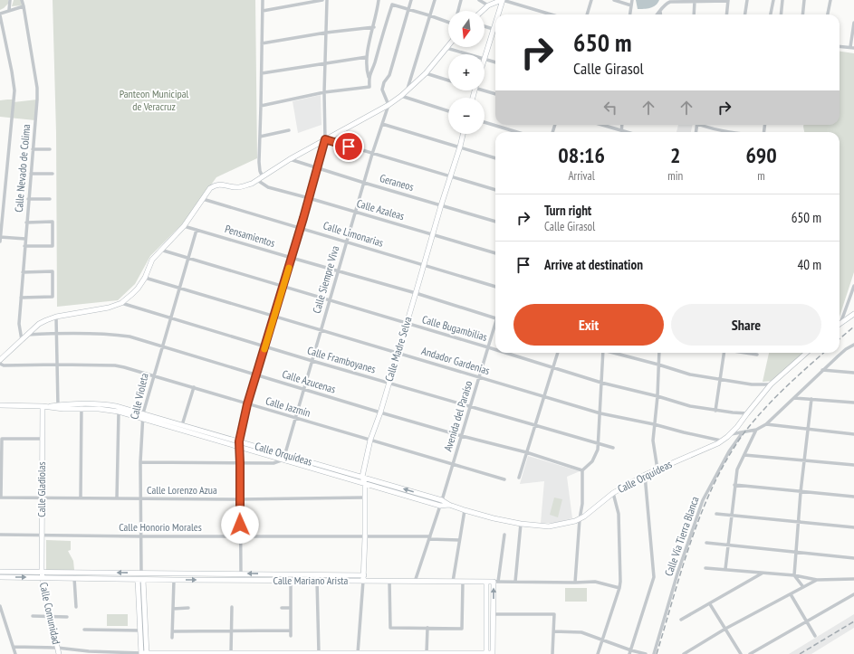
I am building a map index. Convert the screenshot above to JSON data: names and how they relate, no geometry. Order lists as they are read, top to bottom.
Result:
{
  "streets": {
    "street": [
      "Calle Nevado de Colima",
      "Geraneos",
      "Calle Azaleas",
      "Calle Limonarias",
      "Pensamientos",
      "Calle Siempre Viva",
      "Calle Bugambilias",
      "Calle Madre Selva",
      "Calle Framboyanes",
      "Andador Gardenias",
      "Calle Azucenas",
      "Calle Violeta",
      "Calle Jazmín",
      "Avenida del Paraíso",
      "Calle Orquídeas",
      "Calle Gladiolas",
      "Calle Lorenzo Azua",
      "Calle Honorio Morales",
      "Calle Vía Tierra Blanca",
      "Calle Mariano Arista",
      "Calle Comunidad"
    ]
  },
  "crossings": [
    ["Geraneos", "Calle Siempre Viva"],
    ["Geraneos", "Calle Madre Selva"],
    ["Calle Azaleas", "Calle Siempre Viva"],
    ["Calle Azaleas", "Calle Madre Selva"],
    ["Calle Limonarias", "Calle Siempre Viva"],
    ["Calle Limonarias", "Calle Madre Selva"],
    ["Pensamientos", "Calle Siempre Viva"],
    ["Pensamientos", "Calle Madre Selva"],
    ["Pensamientos", "Calle Violeta"],
    ["Calle Siempre Viva", "Calle Bugambilias"],
    ["Calle Siempre Viva", "Calle Framboyanes"],
    ["Calle Siempre Viva", "Andador Gardenias"],
    ["Calle Siempre Viva", "Calle Azucenas"],
    ["Calle Siempre Viva", "Calle Jazmín"],
    ["Calle Siempre Viva", "Calle Orquídeas"],
    ["Calle Bugambilias", "Calle Madre Selva"],
    ["Calle Bugambilias", "Calle Violeta"],
    ["Calle Bugambilias", "Avenida del Paraíso"],
    ["Calle Bugambilias", "Calle Orquídeas"],
    ["Calle Madre Selva", "Calle Framboyanes"],
    ["Calle Madre Selva", "Andador Gardenias"],
    ["Calle Madre Selva", "Calle Azucenas"],
    ["Calle Madre Selva", "Calle Jazmín"],
    ["Calle Madre Selva", "Calle Orquídeas"],
    ["Calle Madre Selva", "Calle Lorenzo Azua"],
    ["Calle Madre Selva", "Calle Honorio Morales"],
    ["Calle Madre Selva", "Calle Mariano Arista"],
    ["Calle Framboyanes", "Calle Violeta"],
    ["Calle Framboyanes", "Avenida del Paraíso"],
    ["Andador Gardenias", "Calle Violeta"],
    ["Andador Gardenias", "Avenida del Paraíso"],
    ["Andador Gardenias", "Calle Orquídeas"],
    ["Calle Azucenas", "Calle Violeta"],
    ["Calle Azucenas", "Avenida del Paraíso"],
    ["Calle Violeta", "Calle Jazmín"],
    ["Calle Violeta", "Calle Orquídeas"],
    ["Calle Violeta", "Calle Lorenzo Azua"],
    ["Calle Violeta", "Calle Honorio Morales"],
    ["Calle Violeta", "Calle Mariano Arista"],
    ["Calle Jazmín", "Avenida del Paraíso"],
    ["Avenida del Paraíso", "Calle Orquídeas"],
    ["Avenida del Paraíso", "Calle Honorio Morales"],
    ["Avenida del Paraíso", "Calle Mariano Arista"],
    ["Calle Orquídeas", "Calle Gladiolas"],
    ["Calle Gladiolas", "Calle Lorenzo Azua"],
    ["Calle Gladiolas", "Calle Honorio Morales"],
    ["Calle Gladiolas", "Calle Mariano Arista"],
    ["Calle Gladiolas", "Calle Comunidad"],
    ["Calle Mariano Arista", "Calle Comunidad"]
  ],
  "parks": ["Panteon Municipal de Veracruz"],
  "north": "bottom",
  "page": {
    "map_buttons": ["+", "−"],
    "turn": ["650 m", "Calle Girasol"],
    "eta": [
      "08:16",
      "Arrival",
      "2",
      "min",
      "690",
      "m"
    ],
    "list": [
      {
        "name": "Turn right",
        "note": "Calle Girasol",
        "value": "650 m"
      },
      {
        "name": "Arrive at destination",
        "value": "40 m"
      }
    ],
    "buttons": ["Exit", "Share"]
  }
}
